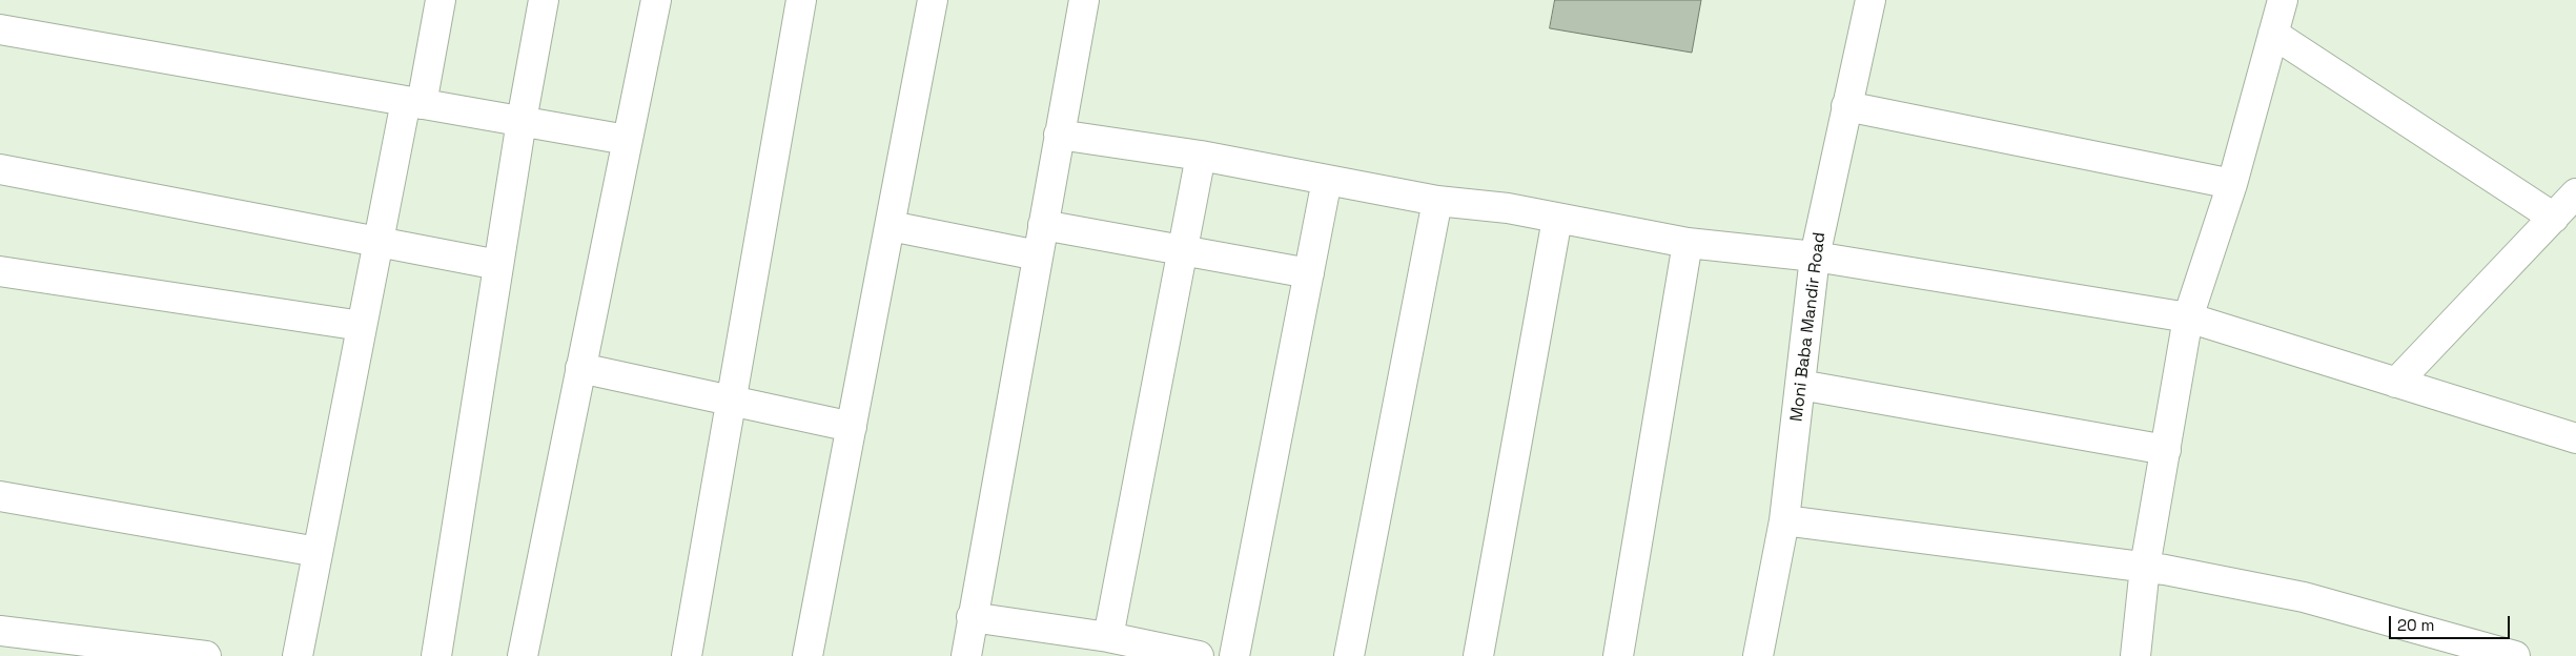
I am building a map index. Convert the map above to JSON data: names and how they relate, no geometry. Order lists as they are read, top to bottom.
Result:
{
  "streets": {
    "street": ["Moni Baba Mandir Road"]
  },
  "scale_bar": "20 m"
}
